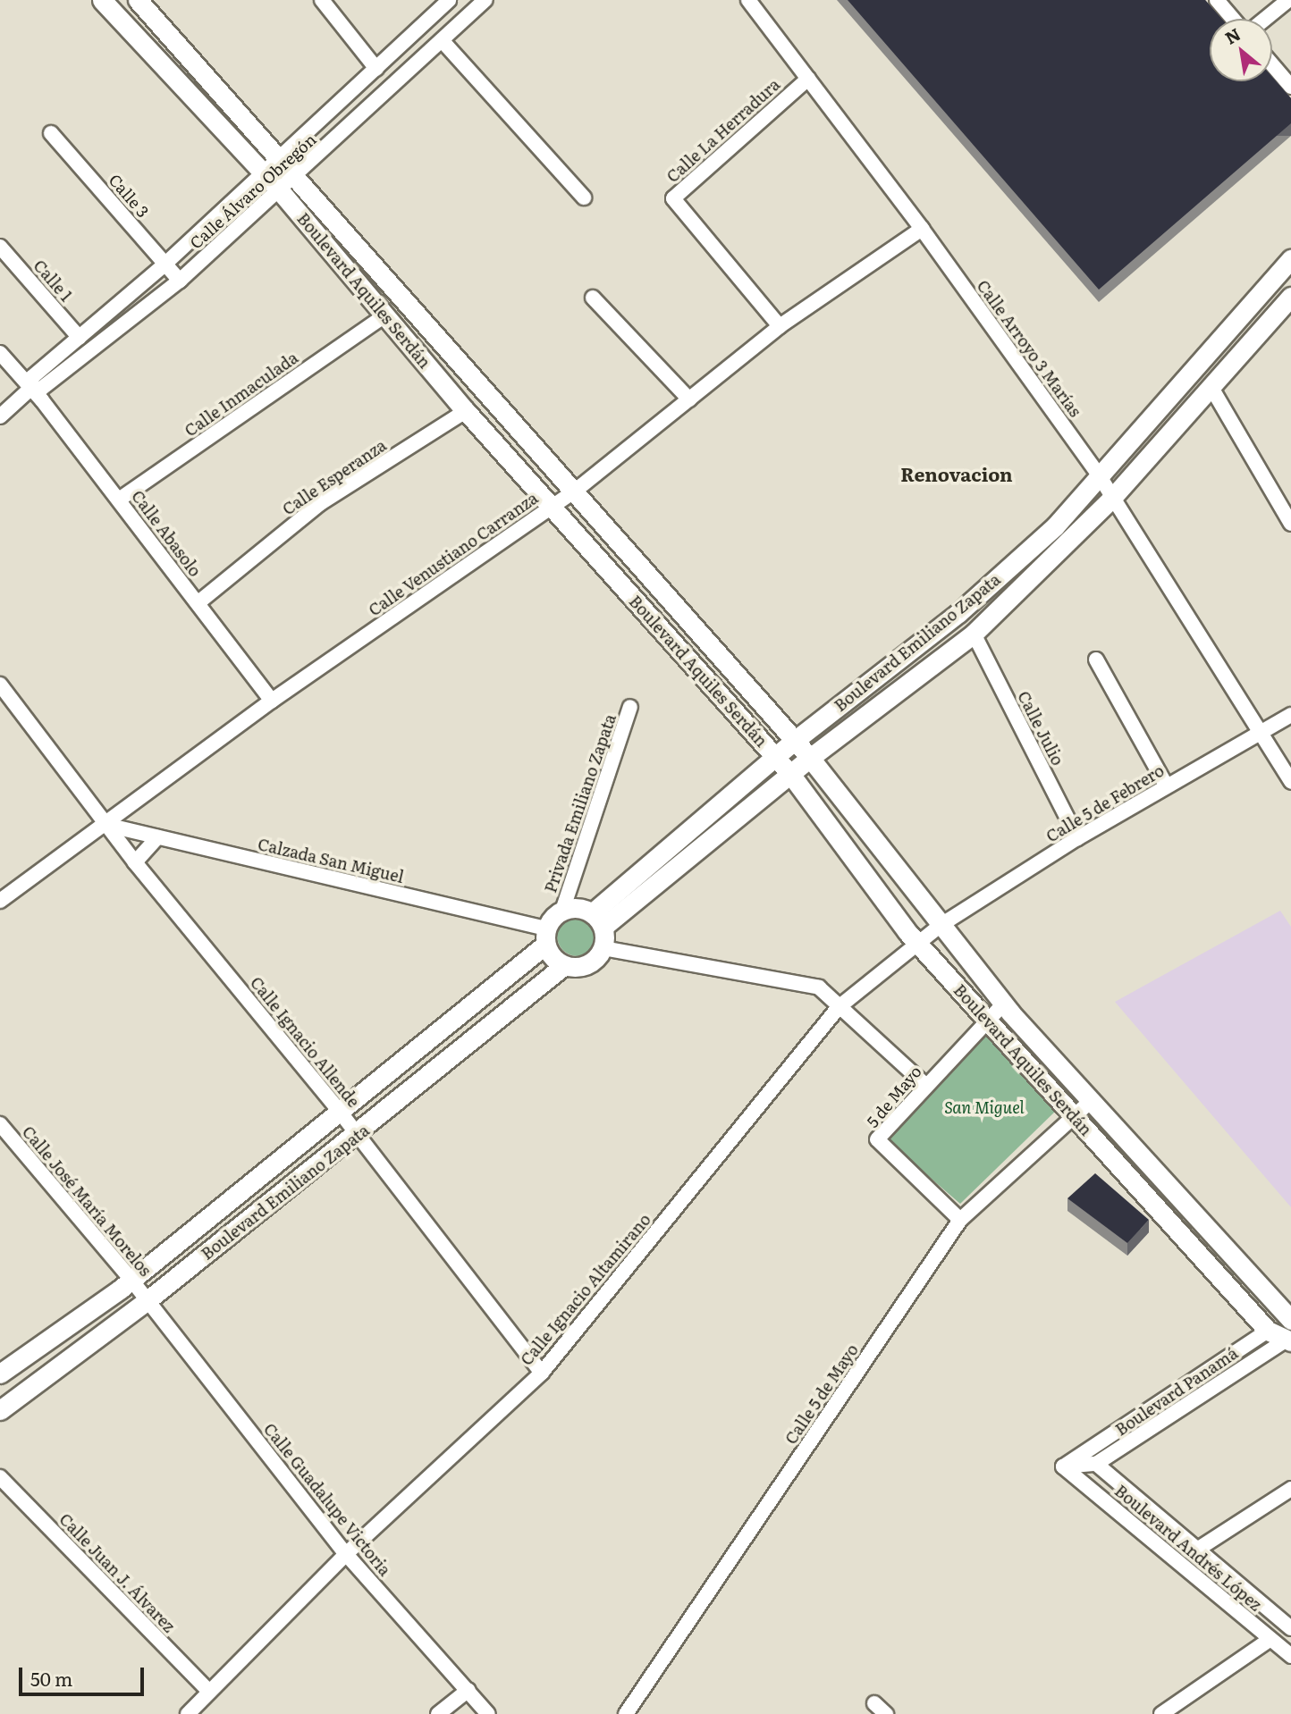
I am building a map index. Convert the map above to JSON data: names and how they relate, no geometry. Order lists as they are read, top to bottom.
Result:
{
  "streets": {
    "street": [
      "Calle La Herradura",
      "Calle Álvaro Obregón",
      "Calle 3",
      "Calle 1",
      "Boulevard Aquiles Serdán",
      "Calle Arroyo 3 Marías",
      "Calle Inmaculada",
      "Calle Esperanza",
      "Calle Abasolo",
      "Calle Venustiano Carranza",
      "Boulevard Emiliano Zapata",
      "Calle Julio",
      "Privada Emiliano Zapata",
      "Calle 5 de Febrero",
      "Calzada San Miguel",
      "Calle Ignacio Allende",
      "5 de Mayo",
      "Calle José María Morelos",
      "Calle Ignacio Altamirano",
      "Boulevard Panamá",
      "Calle 5 de Mayo",
      "Calle Guadalupe Victoria",
      "Boulevard Andrés López",
      "Calle Juan J. Álvarez"
    ]
  },
  "crossings": [
    ["Calle La Herradura", "Calle Arroyo 3 Marías"],
    ["Calle La Herradura", "Calle Venustiano Carranza"],
    ["Calle Álvaro Obregón", "Calle 3"],
    ["Calle Álvaro Obregón", "Calle 1"],
    ["Calle Álvaro Obregón", "Boulevard Aquiles Serdán"],
    ["Calle Álvaro Obregón", "Calle Abasolo"],
    ["Boulevard Aquiles Serdán", "Calle Inmaculada"],
    ["Boulevard Aquiles Serdán", "Calle Esperanza"],
    ["Boulevard Aquiles Serdán", "Calle Venustiano Carranza"],
    ["Boulevard Aquiles Serdán", "Boulevard Emiliano Zapata"],
    ["Boulevard Aquiles Serdán", "Calle 5 de Febrero"],
    ["Boulevard Aquiles Serdán", "5 de Mayo"],
    ["Boulevard Aquiles Serdán", "Calle Ignacio Altamirano"],
    ["Boulevard Aquiles Serdán", "Boulevard Panamá"],
    ["Boulevard Aquiles Serdán", "Calle 5 de Mayo"],
    ["Calle Arroyo 3 Marías", "Calle Venustiano Carranza"],
    ["Calle Arroyo 3 Marías", "Boulevard Emiliano Zapata"],
    ["Calle Arroyo 3 Marías", "Calle 5 de Febrero"],
    ["Calle Inmaculada", "Calle Abasolo"],
    ["Calle Esperanza", "Calle Abasolo"],
    ["Calle Abasolo", "Calle Venustiano Carranza"],
    ["Calle Venustiano Carranza", "Calzada San Miguel"],
    ["Calle Venustiano Carranza", "Calle Ignacio Allende"],
    ["Boulevard Emiliano Zapata", "Calle Julio"],
    ["Boulevard Emiliano Zapata", "Privada Emiliano Zapata"],
    ["Boulevard Emiliano Zapata", "Calzada San Miguel"],
    ["Boulevard Emiliano Zapata", "Calle Ignacio Allende"],
    ["Boulevard Emiliano Zapata", "Calle José María Morelos"],
    ["Boulevard Emiliano Zapata", "Calle Guadalupe Victoria"],
    ["Calle Julio", "Calle 5 de Febrero"],
    ["Privada Emiliano Zapata", "Calzada San Miguel"],
    ["Calle 5 de Febrero", "Calle Ignacio Altamirano"],
    ["Calzada San Miguel", "Calle Ignacio Allende"],
    ["Calle Ignacio Allende", "Calle Ignacio Altamirano"],
    ["5 de Mayo", "Calle 5 de Mayo"],
    ["Calle José María Morelos", "Calle Guadalupe Victoria"],
    ["Calle Ignacio Altamirano", "Calle Guadalupe Victoria"],
    ["Calle Ignacio Altamirano", "Calle Juan J. Álvarez"],
    ["Boulevard Panamá", "Boulevard Andrés López"]
  ],
  "districts": ["Renovacion"],
  "parks": ["San Miguel"],
  "scale_bar": "50 m",
  "north": "top left"
}
